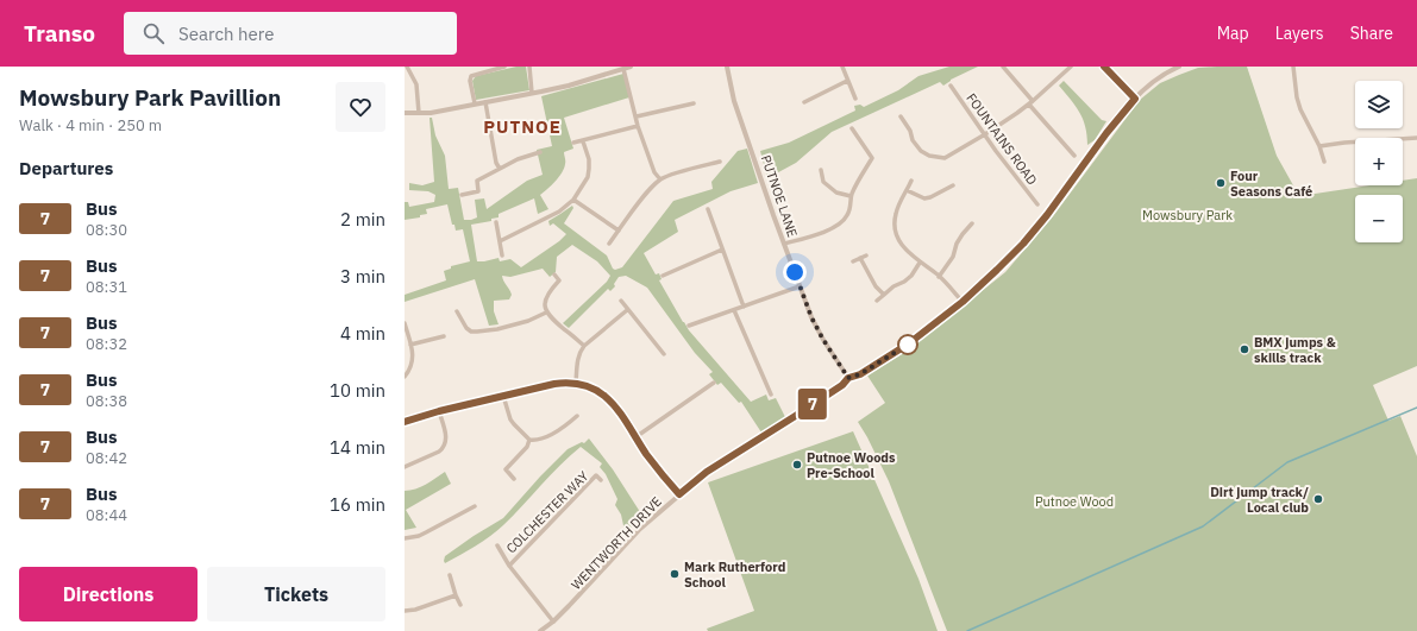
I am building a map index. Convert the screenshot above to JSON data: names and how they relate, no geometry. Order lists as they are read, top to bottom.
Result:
{
  "streets": {
    "street": [
      "FOUNTAINS ROAD",
      "PUTNOE LANE",
      "COLCHESTER WAY",
      "WENTWORTH DRIVE"
    ]
  },
  "crossings": [
    ["PUTNOE LANE", "WENTWORTH DRIVE"],
    ["COLCHESTER WAY", "WENTWORTH DRIVE"]
  ],
  "districts": ["PUTNOE"],
  "parks": ["Mowsbury Park", "Putnoe Wood"],
  "places": [
    "Four Seasons Café",
    "BMX jumps & skills track",
    "Putnoe Woods Pre-School",
    "Dirt jump track/ Local club",
    "Mark Rutherford School"
  ],
  "lines": ["bus line 7"],
  "page": {
    "header": "Transo",
    "search": "Search here",
    "nav": ["Map", "Layers", "Share"],
    "heading": [
      ["Mowsbury Park Pavillion", "Walk · 4 min · 250 m"],
      "Departures"
    ],
    "on_map": "7",
    "map_buttons": ["+", "−"],
    "list": [
      {
        "mark": "7",
        "name": "Bus",
        "note": "08:30",
        "value": "2 min"
      },
      {
        "mark": "7",
        "name": "Bus",
        "note": "08:31",
        "value": "3 min"
      },
      {
        "mark": "7",
        "name": "Bus",
        "note": "08:32",
        "value": "4 min"
      },
      {
        "mark": "7",
        "name": "Bus",
        "note": "08:38",
        "value": "10 min"
      },
      {
        "mark": "7",
        "name": "Bus",
        "note": "08:42",
        "value": "14 min"
      },
      {
        "mark": "7",
        "name": "Bus",
        "note": "08:44",
        "value": "16 min"
      }
    ],
    "buttons": ["Directions", "Tickets"]
  }
}
